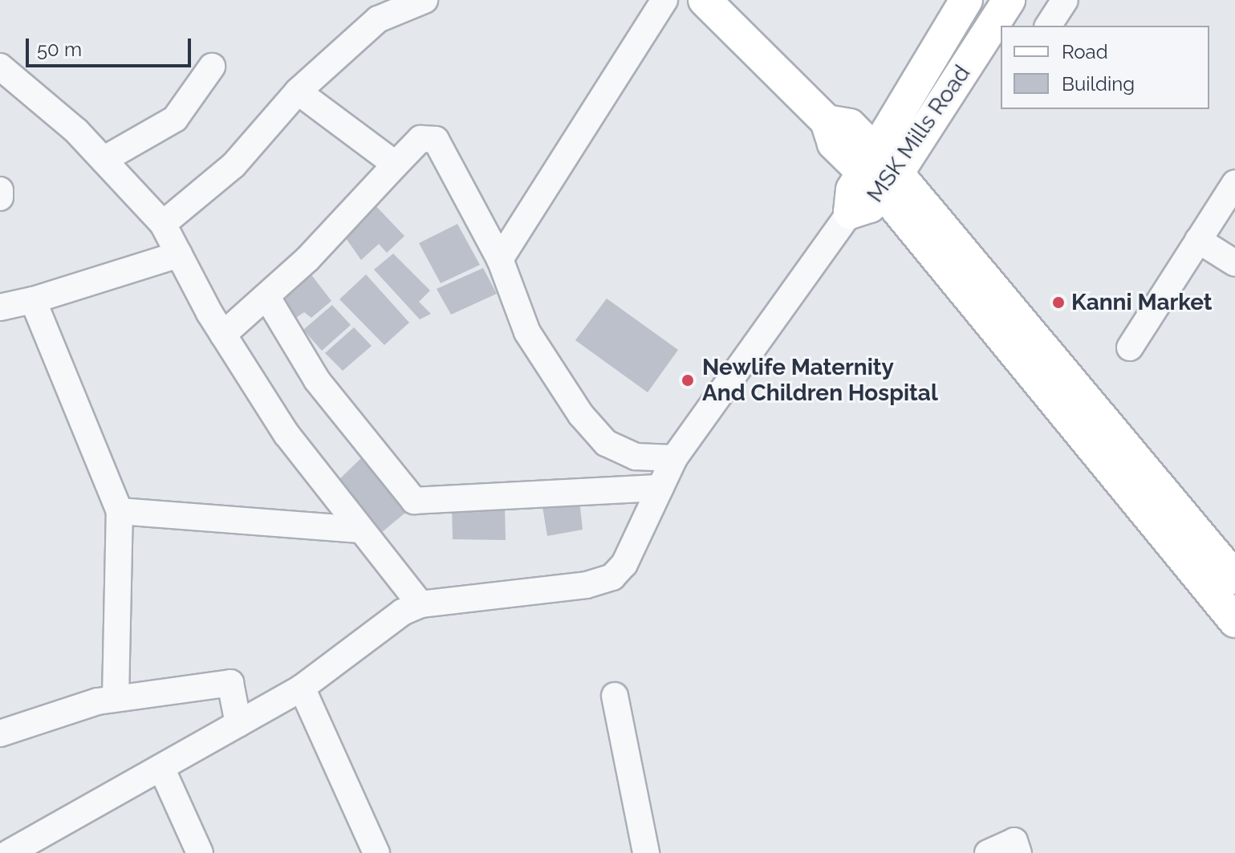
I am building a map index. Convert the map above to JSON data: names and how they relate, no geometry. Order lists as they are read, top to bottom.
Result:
{
  "streets": {
    "main road": ["MSK Mills Road"]
  },
  "places": ["Kanni Market", "Newlife Maternity And Children Hospital"],
  "legend": ["Road", "Building"],
  "scale_bar": "50 m"
}
